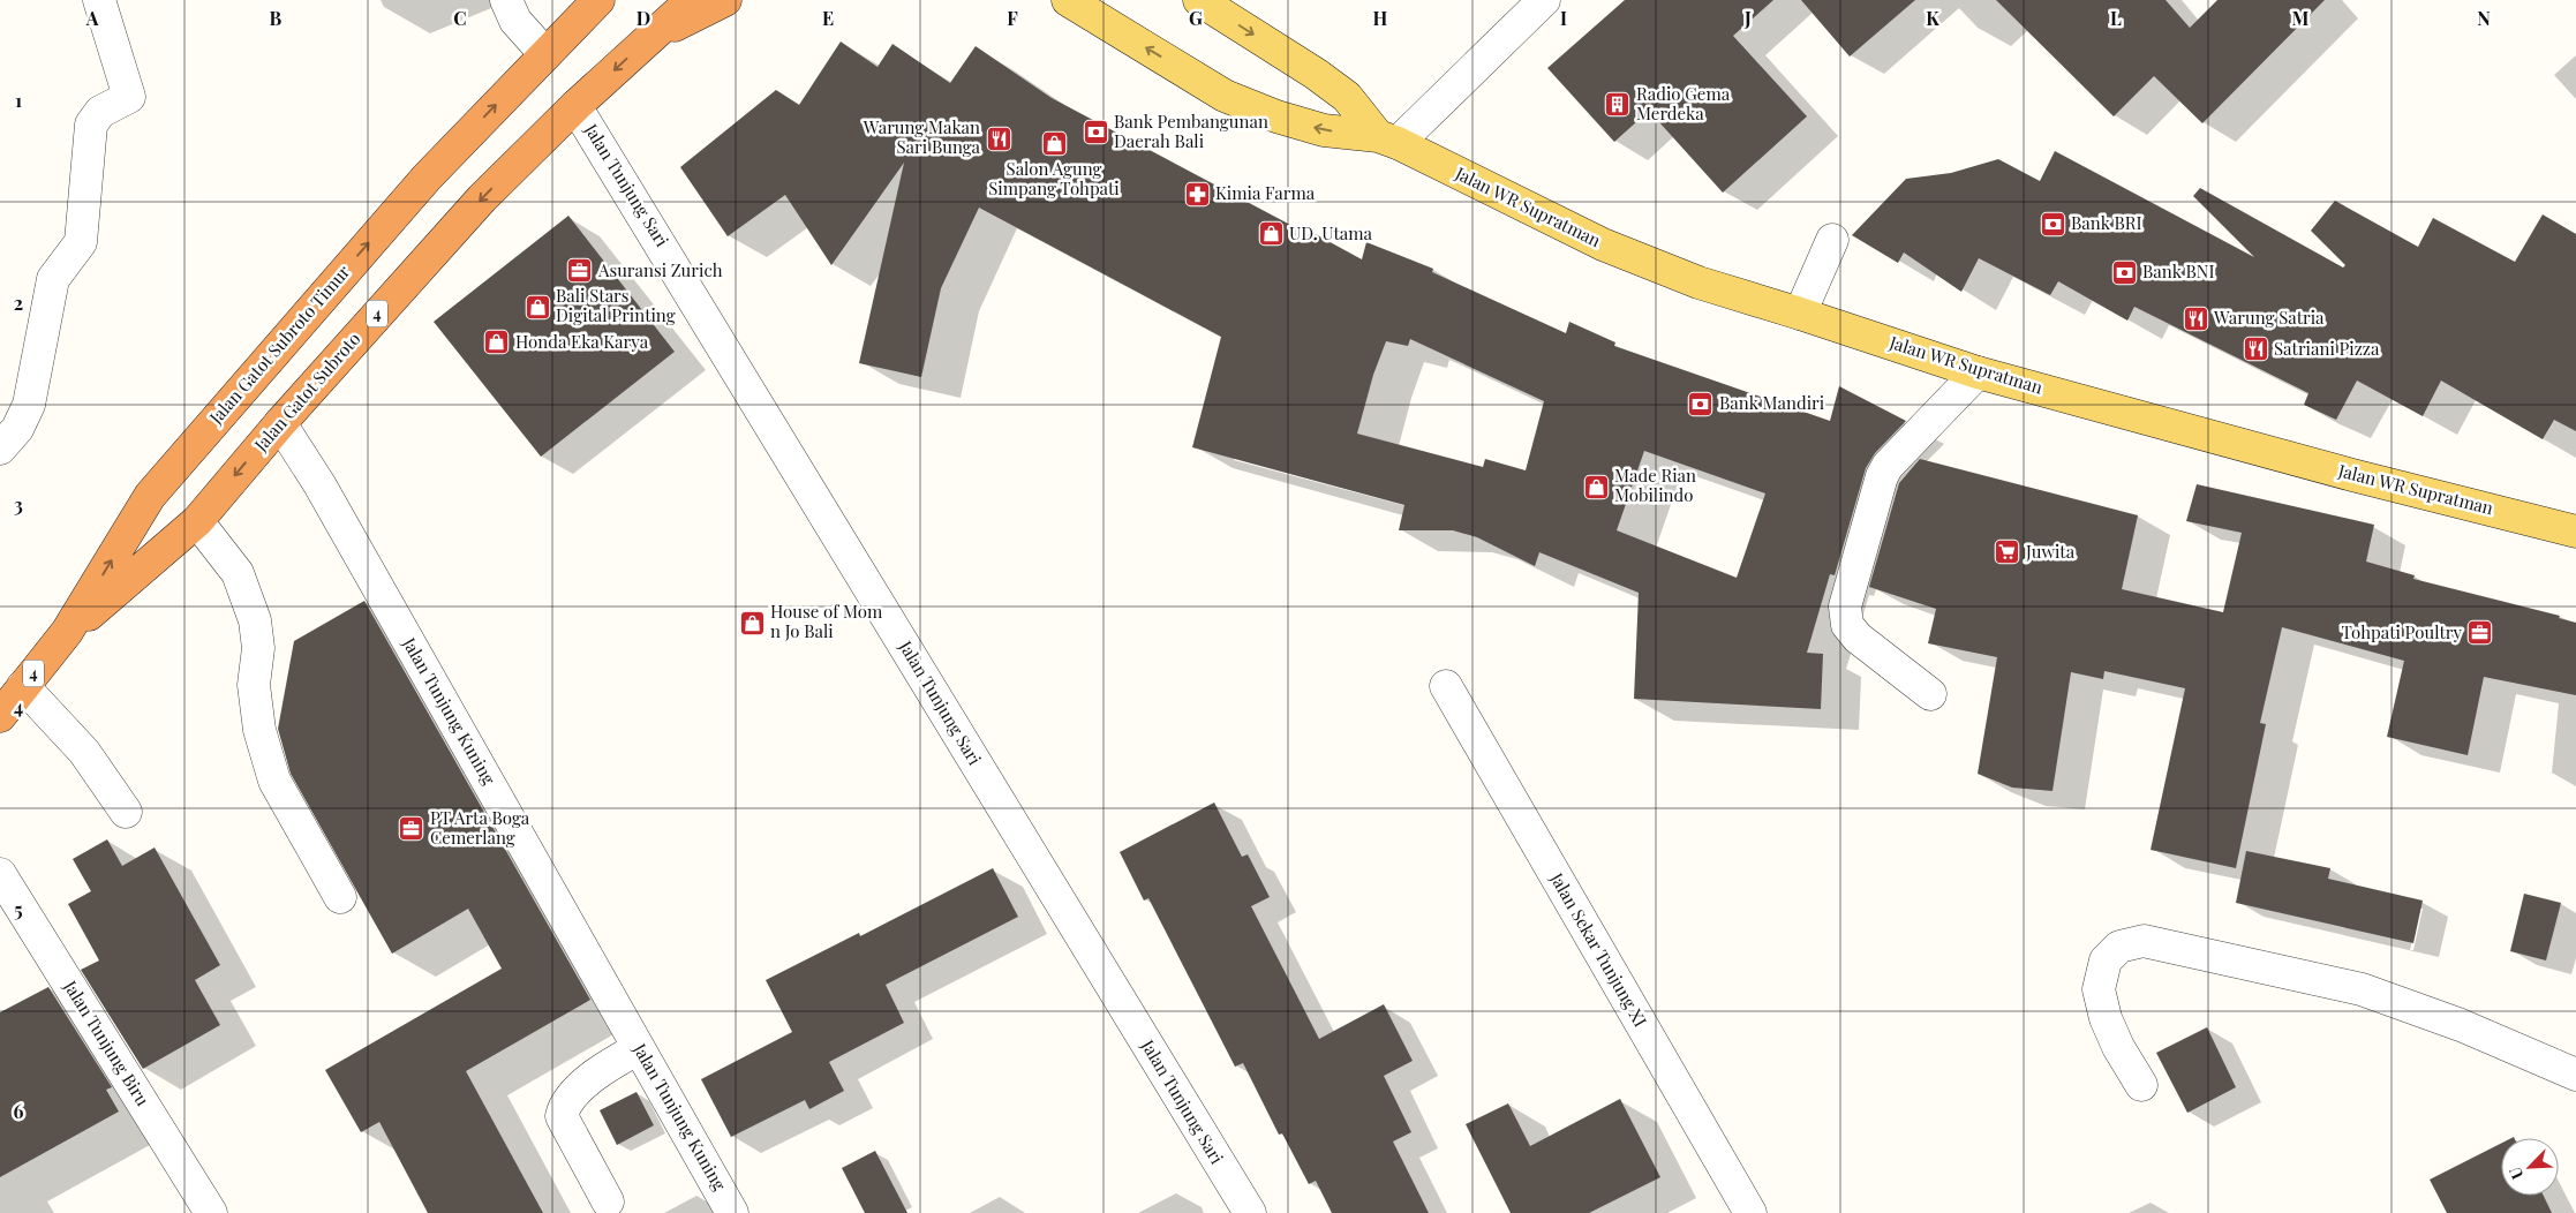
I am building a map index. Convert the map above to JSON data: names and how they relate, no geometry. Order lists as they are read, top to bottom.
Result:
{
  "streets": {
    "highway": ["4", "Jalan Gatot Subroto Timur", "Jalan Gatot Subroto"],
    "main road": ["Jalan WR Supratman"],
    "street": [
      "Jalan Tunjung Sari",
      "Jalan Tunjung Kuning",
      "Jalan Sekar Tunjung XI",
      "Jalan Tunjung Biru"
    ]
  },
  "crossings": [
    ["Jalan Tunjung Sari", "Jalan Gatot Subroto"],
    ["Jalan Gatot Subroto Timur", "Jalan Gatot Subroto"],
    ["Jalan Gatot Subroto", "Jalan Tunjung Kuning"]
  ],
  "one_way": ["Jalan Gatot Subroto Timur", "Jalan Gatot Subroto"],
  "places": {
    "building": ["Radio Gema Merdeka"],
    "bank": [
      "Bank Pembangunan Daerah Bali",
      "Bank BRI",
      "Bank BNI",
      "Bank Mandiri"
    ],
    "restaurant": ["Warung Makan Sari Bunga", "Warung Satria", "Satriani Pizza"],
    "shop": [
      "Salon Agung Simpang Tohpati",
      "UD. Utama",
      "Bali Stars Digital Printing",
      "Honda Eka Karya",
      "Made Rian Mobilindo",
      "House of Mom n Jo Bali"
    ],
    "pharmacy": ["Kimia Farma"],
    "office": ["Asuransi Zurich", "Tohpati Poultry", "PT Arta Boga Cemerlang"],
    "supermarket": ["Juwita"]
  },
  "north": "bottom left",
  "grid": {
    "columns": [
      "A",
      "B",
      "C",
      "D",
      "E",
      "F",
      "G",
      "H",
      "I",
      "J",
      "K",
      "L",
      "M",
      "N"
    ],
    "rows": [
      "1",
      "2",
      "3",
      "4",
      "5",
      "6"
    ]
  }
}
